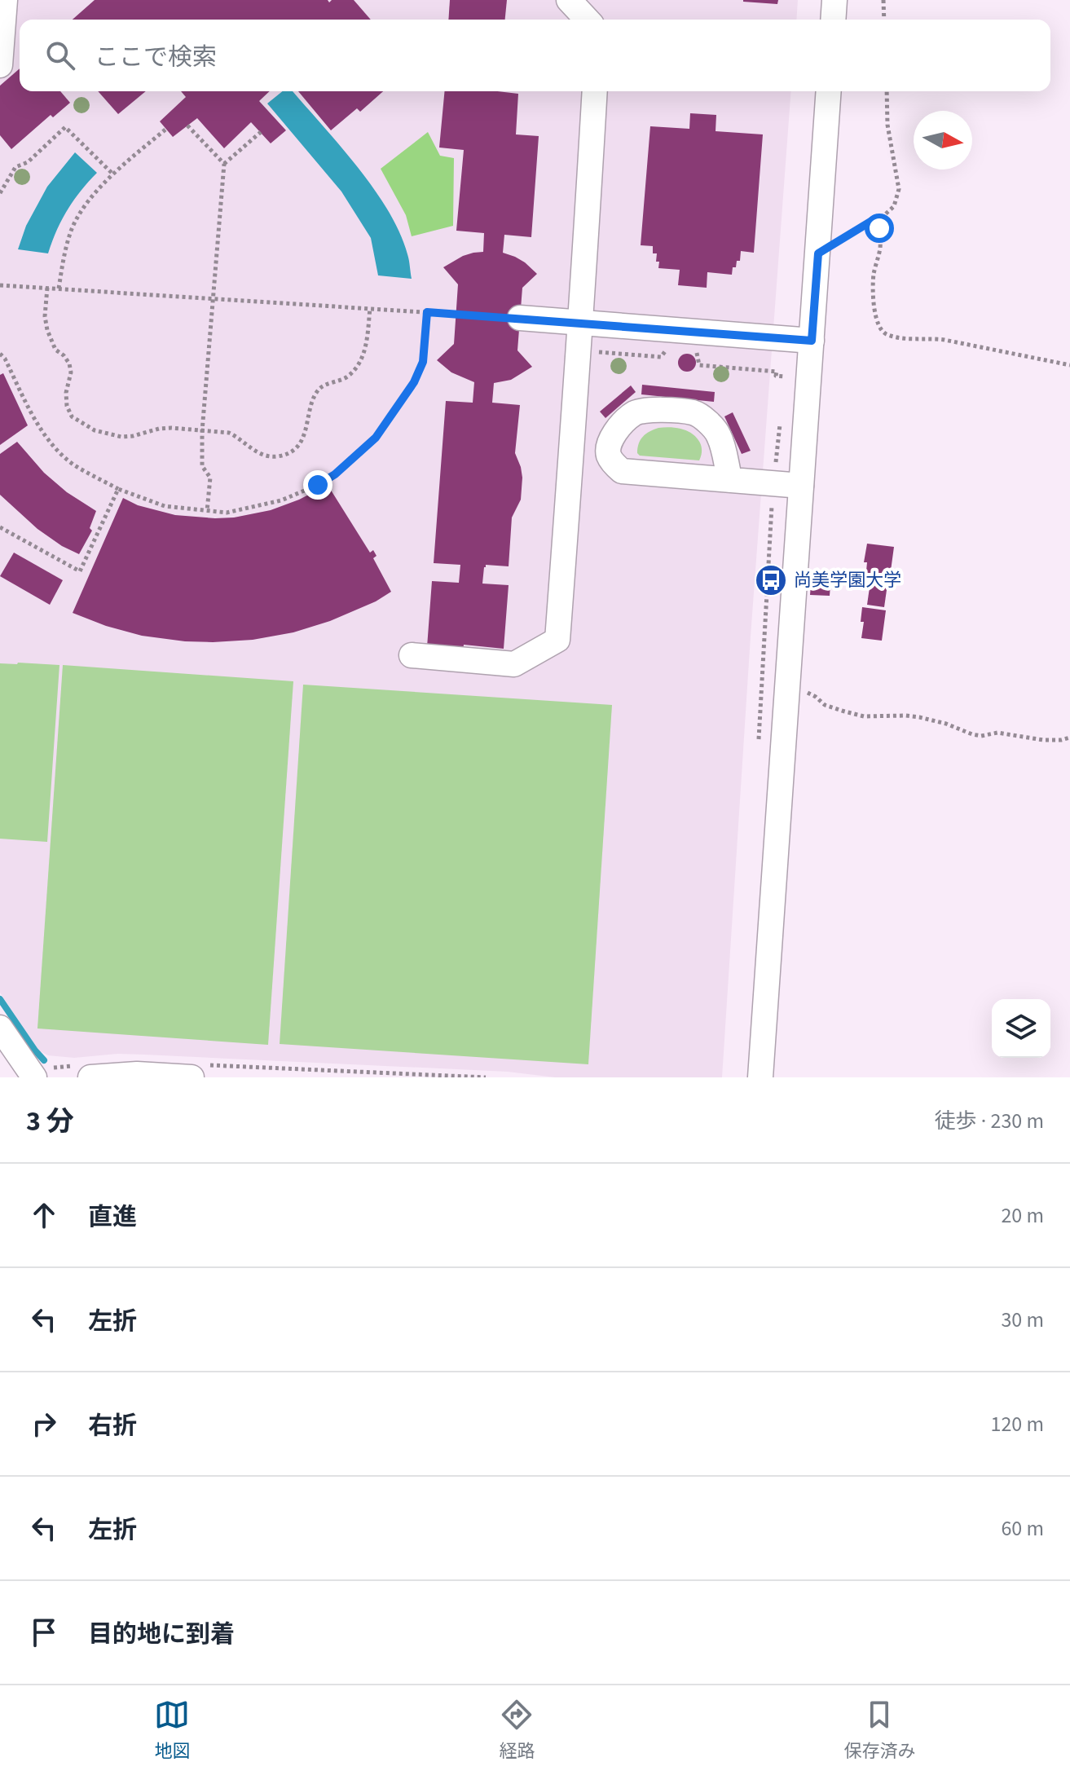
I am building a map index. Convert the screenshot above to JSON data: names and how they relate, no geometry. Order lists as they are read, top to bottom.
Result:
{
  "places": {
    "bus stop": ["尚美学園大学"]
  },
  "north": "right",
  "page": {
    "search": "ここで検索",
    "heading": ["3 分", "徒歩 · 230 m"],
    "list": [
      ["直進", "20 m"],
      ["左折", "30 m"],
      ["右折", "120 m"],
      ["左折", "60 m"],
      "目的地に到着"
    ],
    "nav": ["地図", "経路", "保存済み"]
  }
}
